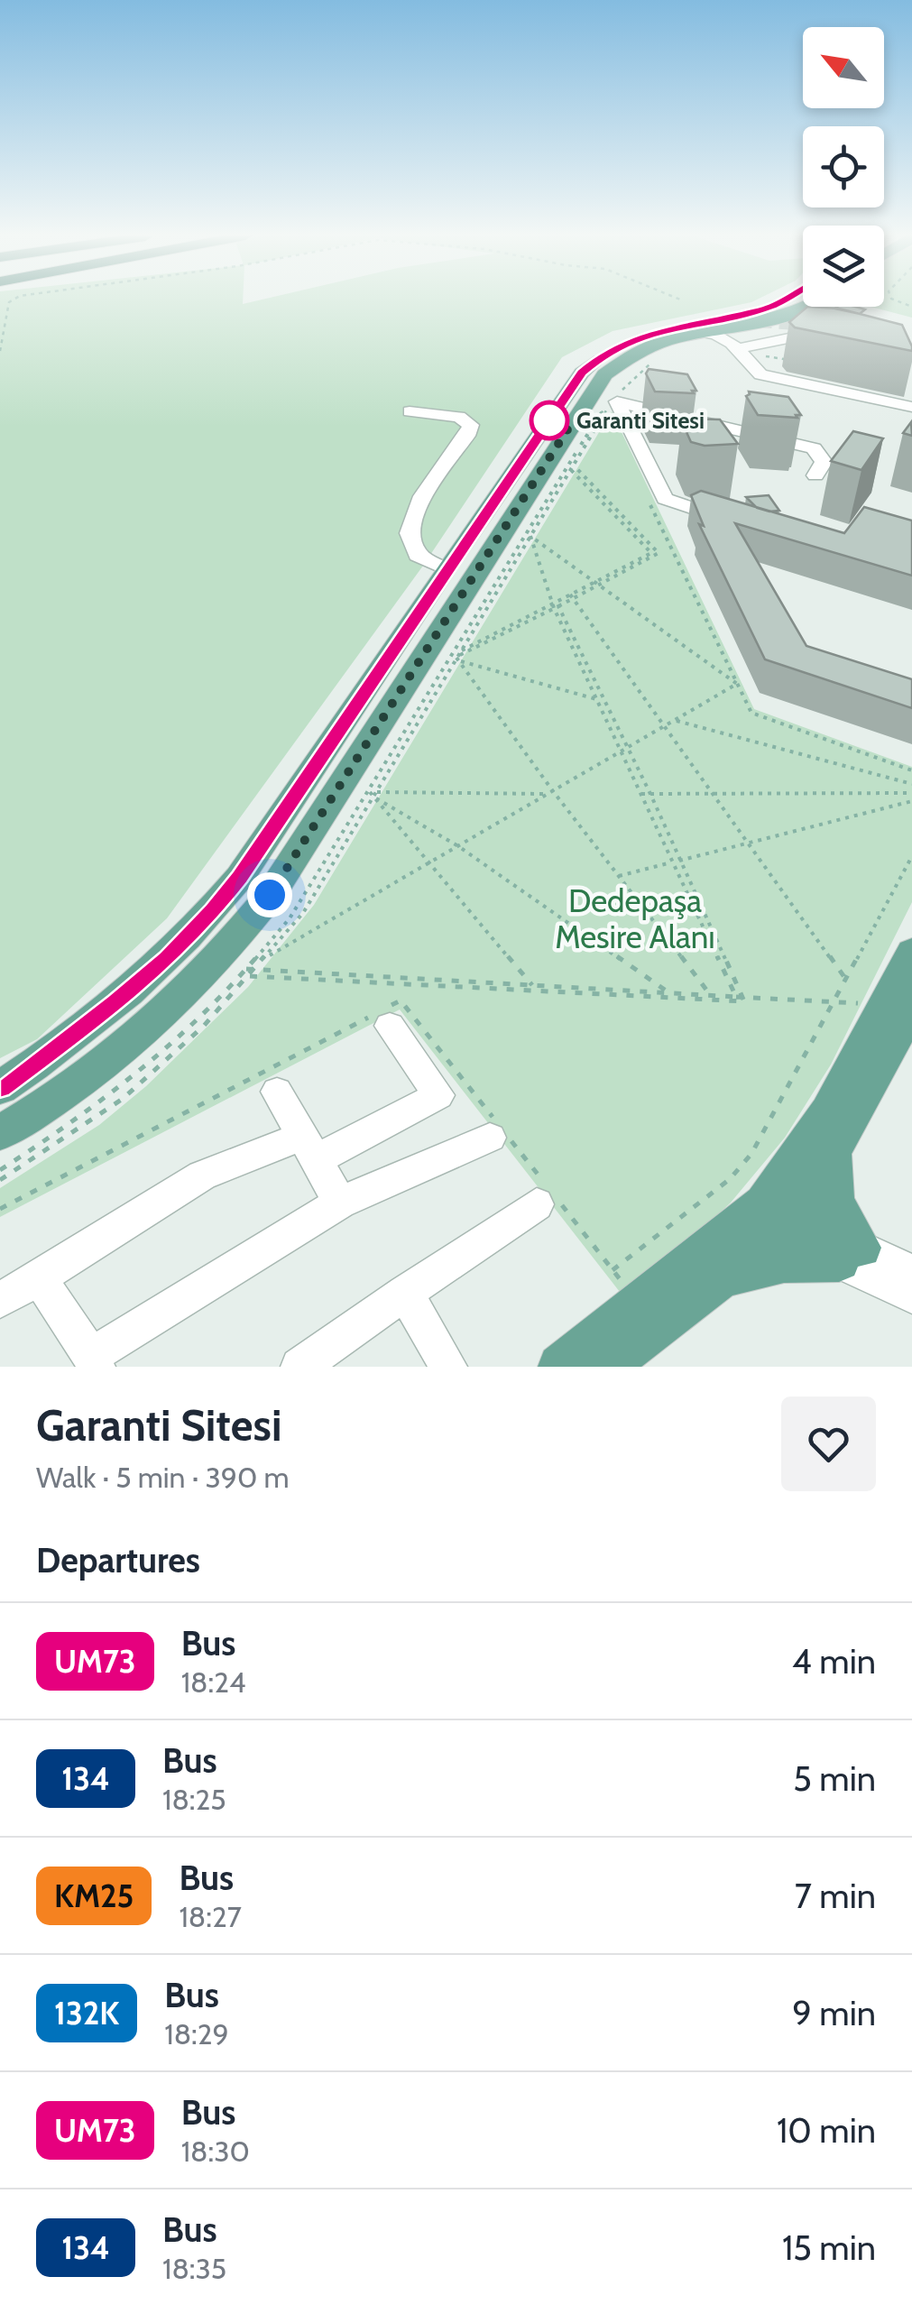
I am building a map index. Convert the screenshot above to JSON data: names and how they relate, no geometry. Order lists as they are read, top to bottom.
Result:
{
  "parks": ["Dedepaşa Mesire Alanı"],
  "places": ["Garanti Sitesi"],
  "lines": ["bus line UM73"],
  "north": "top left",
  "page": {
    "heading": [
      ["Garanti Sitesi", "Walk · 5 min · 390 m"],
      "Departures"
    ],
    "list": [
      {
        "mark": "UM73",
        "name": "Bus",
        "note": "18:24",
        "value": "4 min"
      },
      {
        "mark": "134",
        "name": "Bus",
        "note": "18:25",
        "value": "5 min"
      },
      {
        "mark": "KM25",
        "name": "Bus",
        "note": "18:27",
        "value": "7 min"
      },
      {
        "mark": "132K",
        "name": "Bus",
        "note": "18:29",
        "value": "9 min"
      },
      {
        "mark": "UM73",
        "name": "Bus",
        "note": "18:30",
        "value": "10 min"
      },
      {
        "mark": "134",
        "name": "Bus",
        "note": "18:35",
        "value": "15 min"
      }
    ]
  }
}
